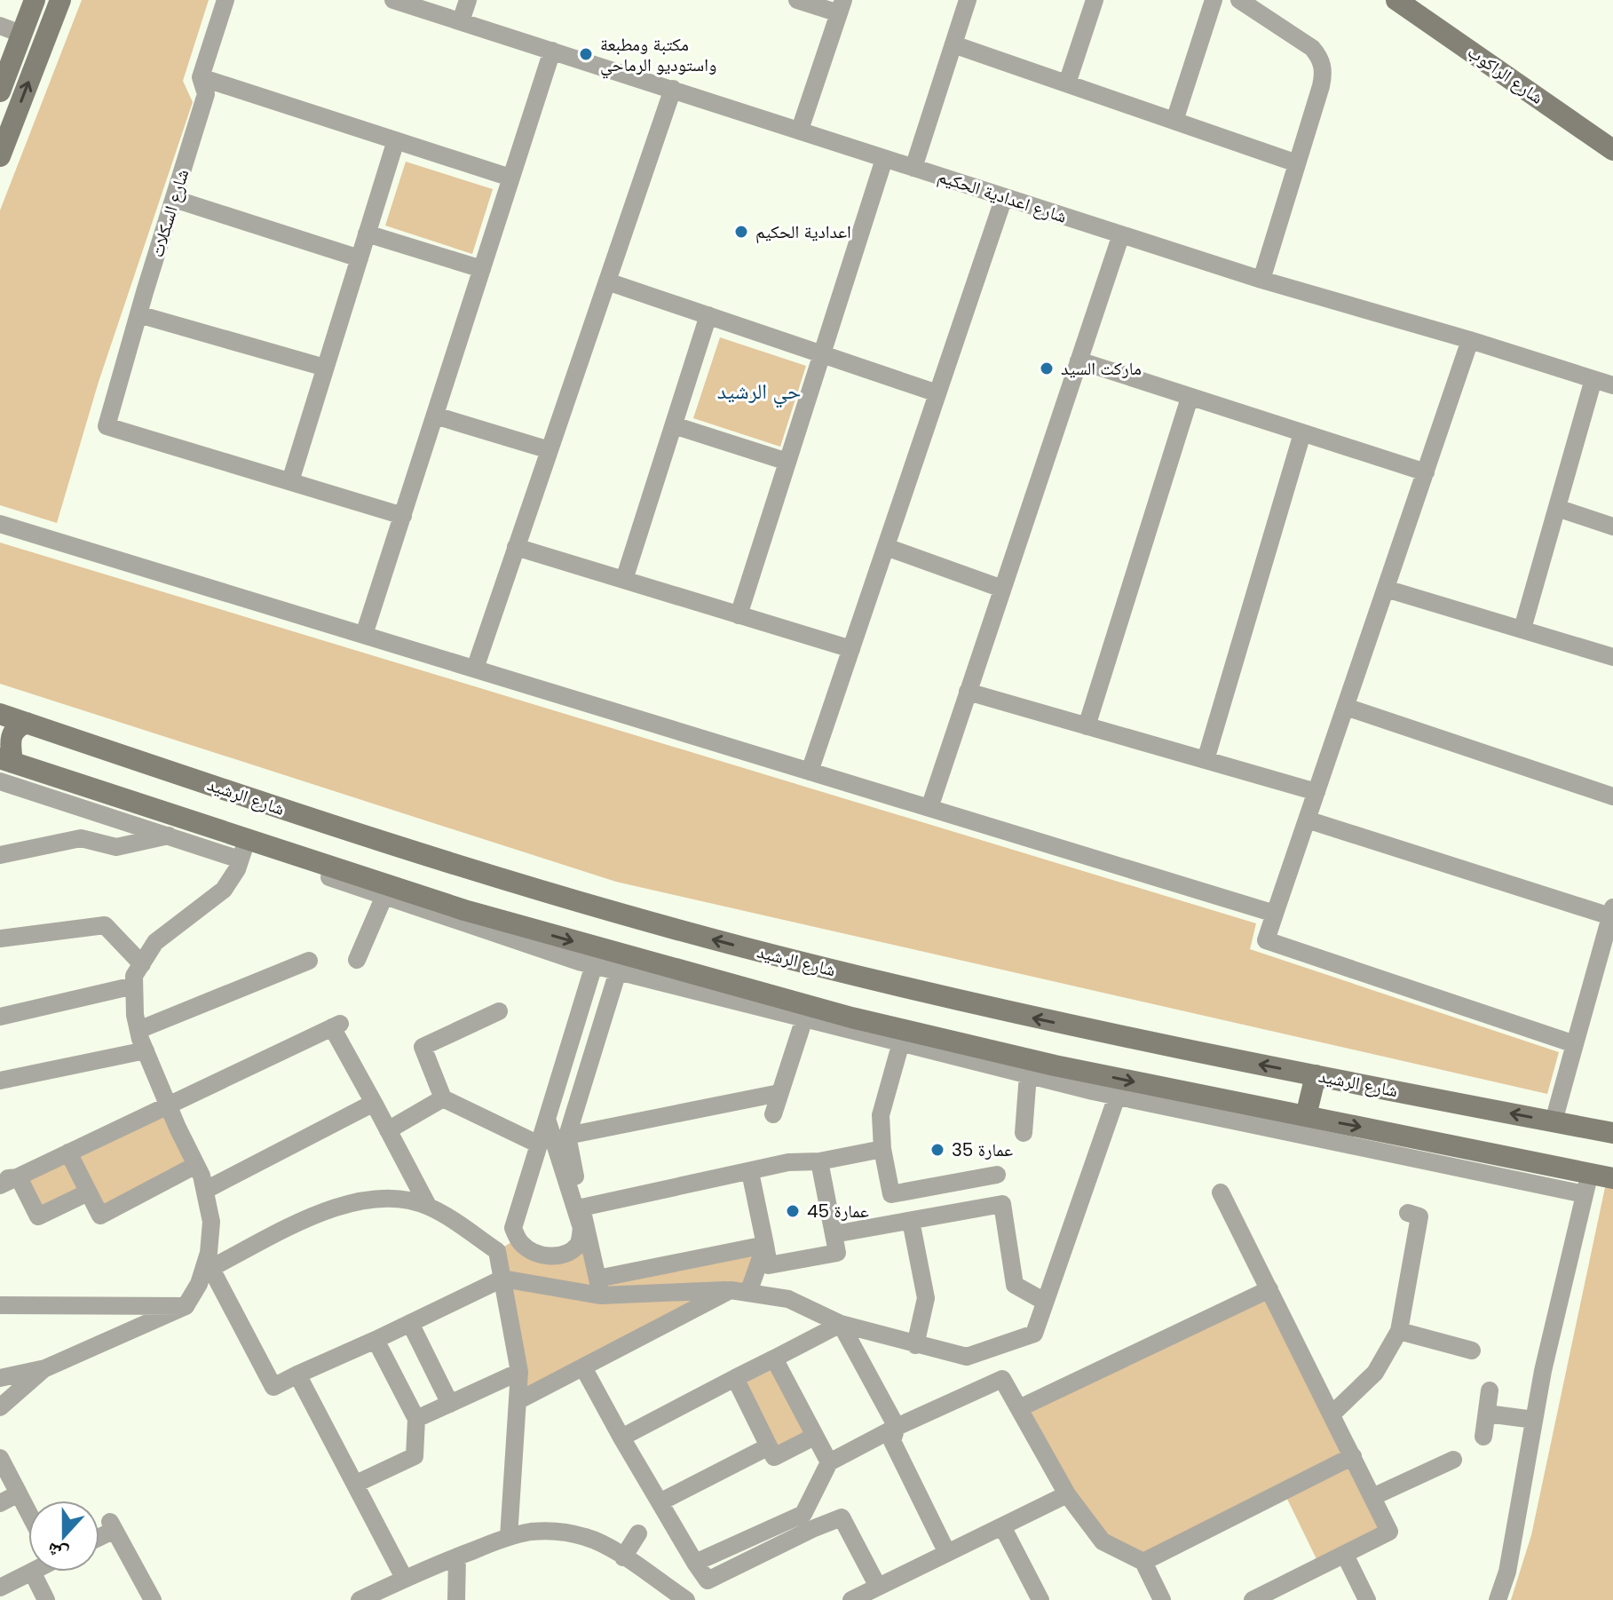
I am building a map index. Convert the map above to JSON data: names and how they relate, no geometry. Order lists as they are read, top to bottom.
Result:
{
  "streets": {
    "street": [
      "شارع الراكوب",
      "شارع اعدادية الحكيم",
      "شارع السكلات",
      "شارع الرشيد"
    ]
  },
  "districts": ["حي الرشيد"],
  "places": [
    "مكتبة ومطبعة واستوديو الرماحي",
    "اعدادية الحكيم",
    "ماركت السيد",
    "عمارة 35",
    "عمارة 45"
  ],
  "north": "bottom"
}
